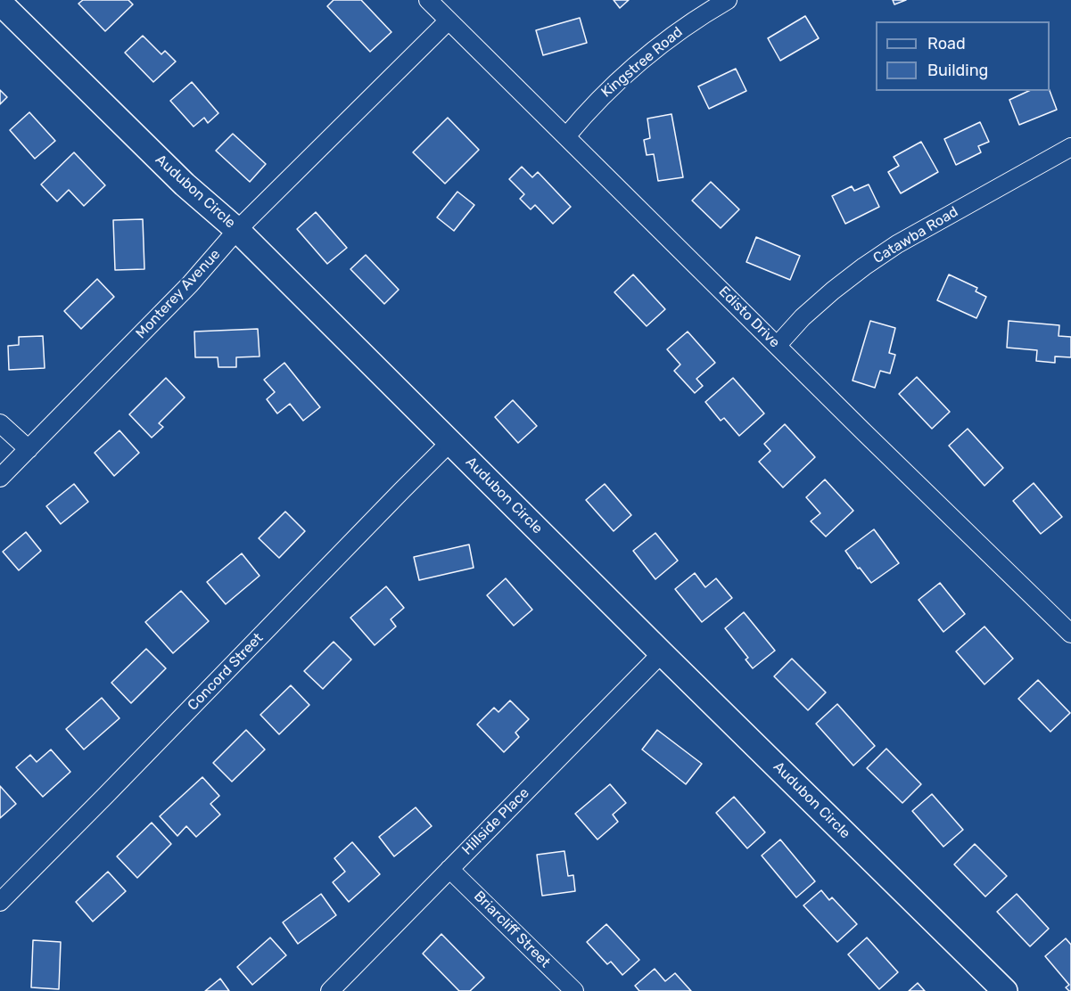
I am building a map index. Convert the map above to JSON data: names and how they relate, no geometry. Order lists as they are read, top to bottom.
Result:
{
  "streets": {
    "street": [
      "Kingstree Road",
      "Audubon Circle",
      "Catawba Road",
      "Monterey Avenue",
      "Edisto Drive",
      "Concord Street",
      "Hillside Place",
      "Briarcliff Street"
    ]
  },
  "crossings": [
    ["Kingstree Road", "Edisto Drive"],
    ["Audubon Circle", "Monterey Avenue"],
    ["Audubon Circle", "Concord Street"],
    ["Audubon Circle", "Hillside Place"],
    ["Catawba Road", "Edisto Drive"],
    ["Monterey Avenue", "Edisto Drive"],
    ["Hillside Place", "Briarcliff Street"]
  ],
  "legend": ["Road", "Building"]
}
